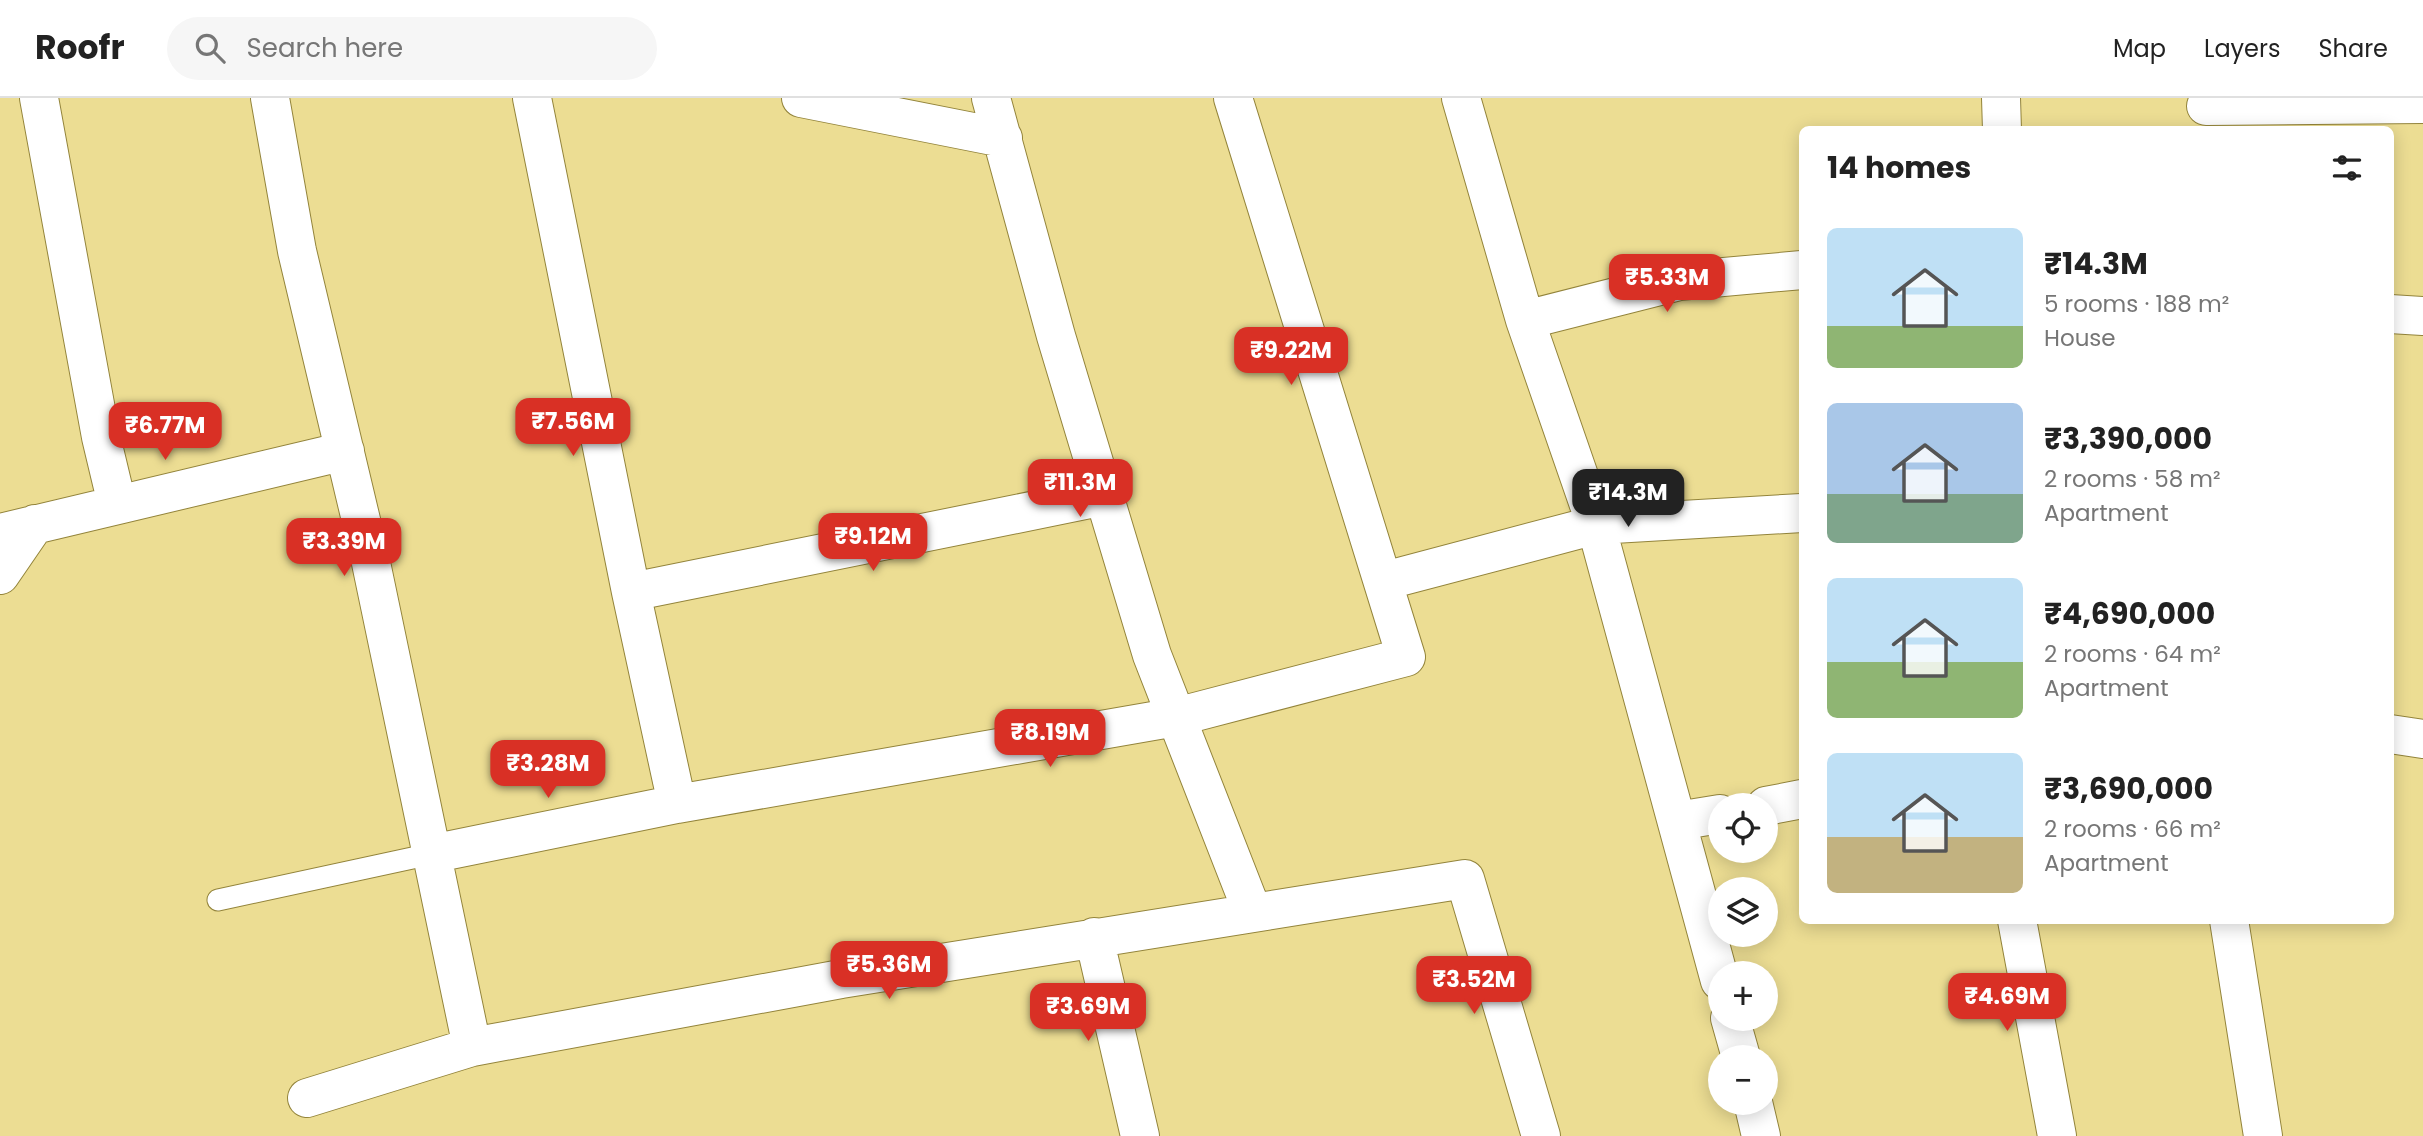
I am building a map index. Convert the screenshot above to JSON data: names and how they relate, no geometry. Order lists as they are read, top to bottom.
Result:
{
  "page": {
    "header": "Roofr",
    "search": "Search here",
    "nav": ["Map", "Layers", "Share"],
    "heading": "14 homes",
    "list": [
      {
        "name": "₹14.3M",
        "note": "5 rooms · 188 m² · House"
      },
      {
        "name": "₹3,390,000",
        "note": "2 rooms · 58 m² · Apartment"
      },
      {
        "name": "₹4,690,000",
        "note": "2 rooms · 64 m² · Apartment"
      },
      {
        "name": "₹3,690,000",
        "note": "2 rooms · 66 m² · Apartment"
      }
    ],
    "price": [
      "₹5.33M",
      "₹9.22M",
      "₹7.56M",
      "₹6.77M",
      "₹11.3M",
      "₹14.3M",
      "₹9.12M",
      "₹3.39M",
      "₹8.19M",
      "₹3.28M",
      "₹5.36M",
      "₹3.52M",
      "₹4.69M",
      "₹3.69M"
    ],
    "map_buttons": ["+", "−"]
  }
}
